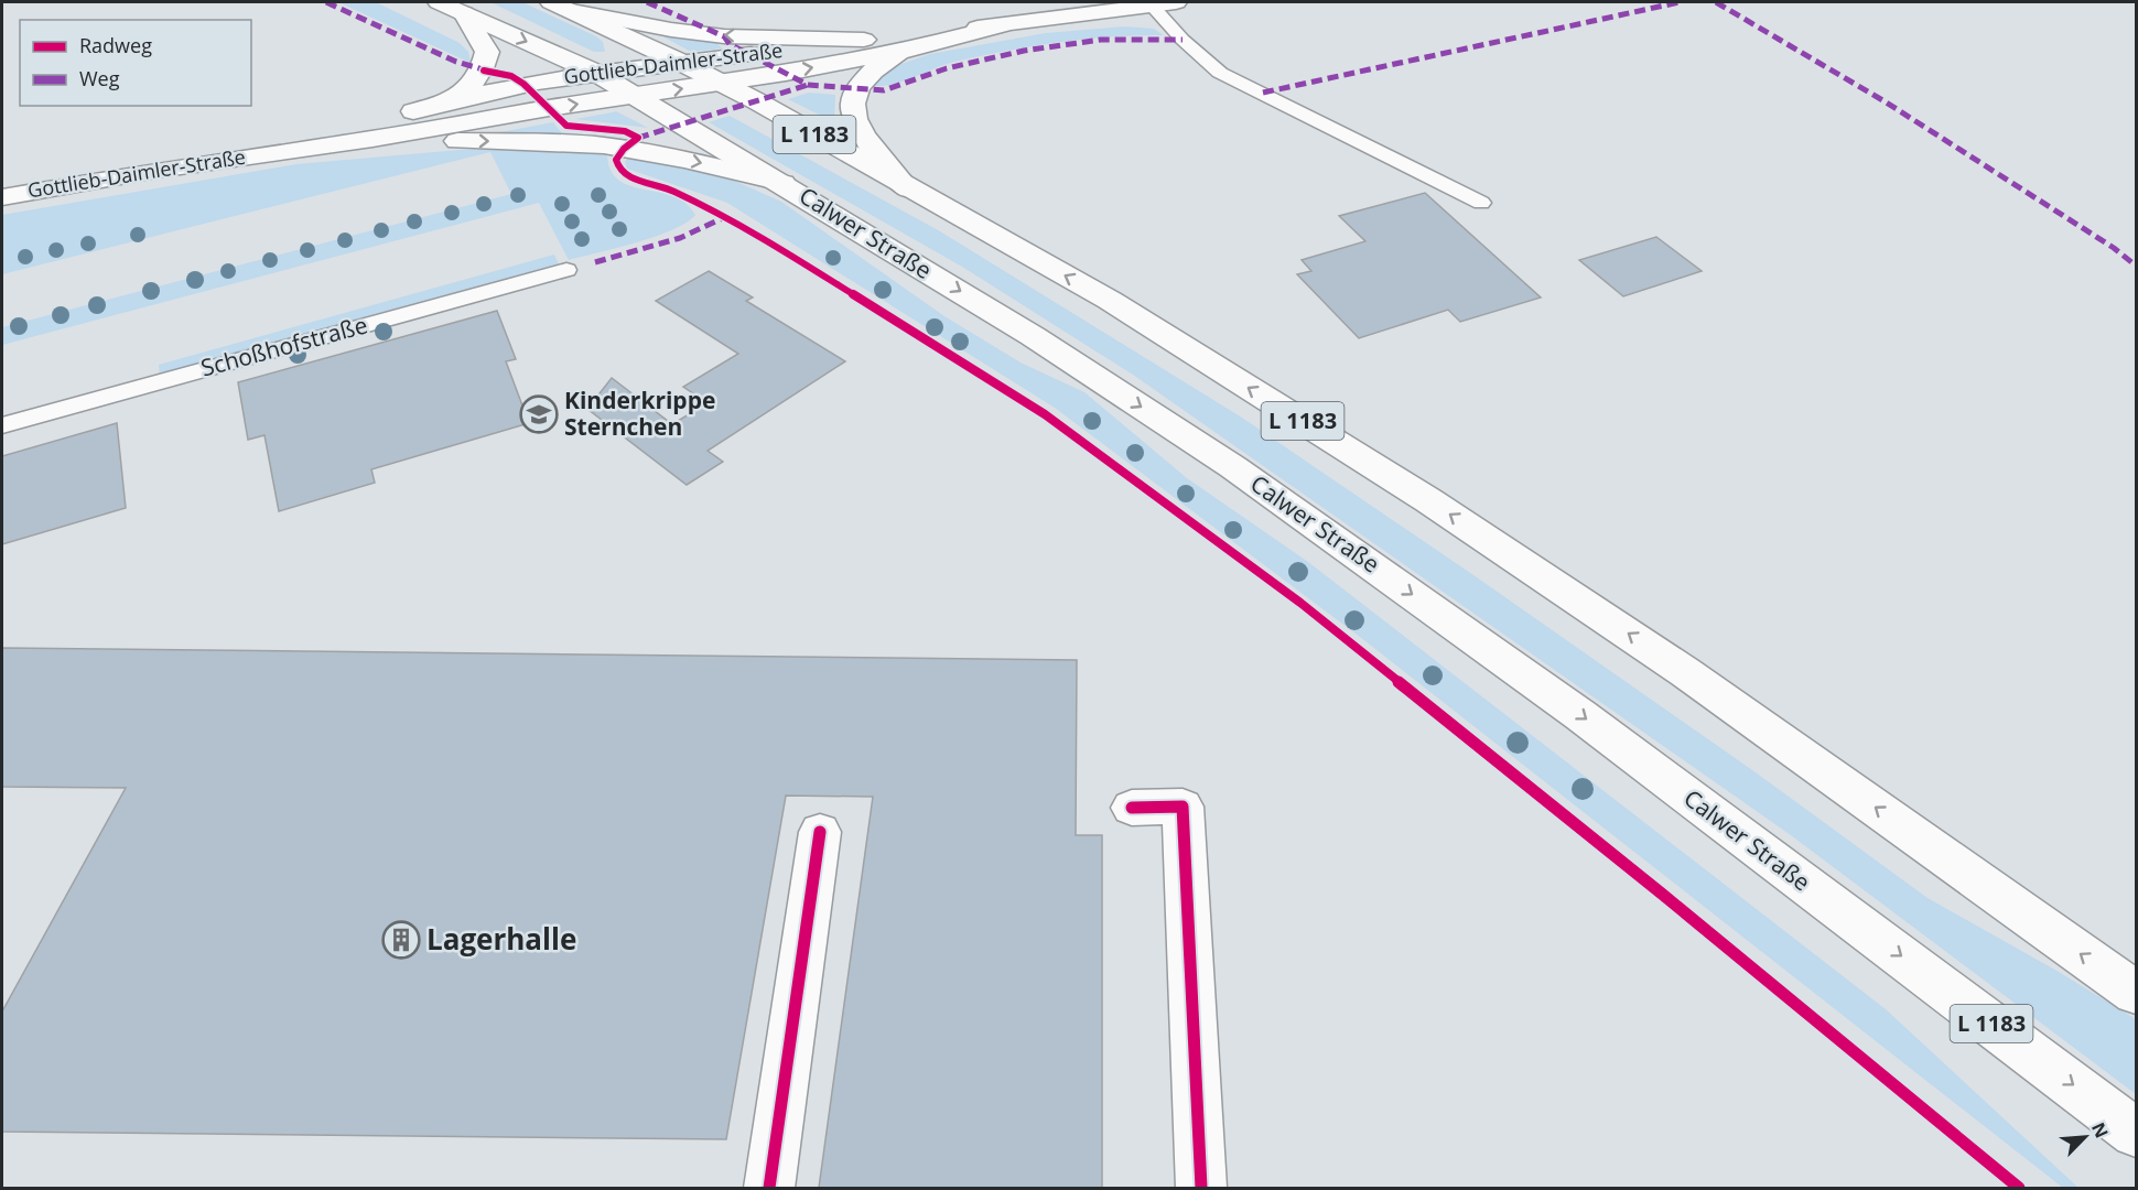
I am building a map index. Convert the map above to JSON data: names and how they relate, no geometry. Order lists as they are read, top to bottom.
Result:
{
  "streets": {
    "main road": ["Gottlieb-Daimler-Straße", "L 1183", "Calwer Straße"],
    "lane": ["Schoßhofstraße"]
  },
  "crossings": [
    ["Gottlieb-Daimler-Straße", "L 1183"],
    ["Gottlieb-Daimler-Straße", "Calwer Straße"]
  ],
  "places": {
    "school or university": ["Kinderkrippe Sternchen"],
    "building": ["Lagerhalle"]
  },
  "legend": ["Radweg", "Weg"],
  "north": "top right"
}
